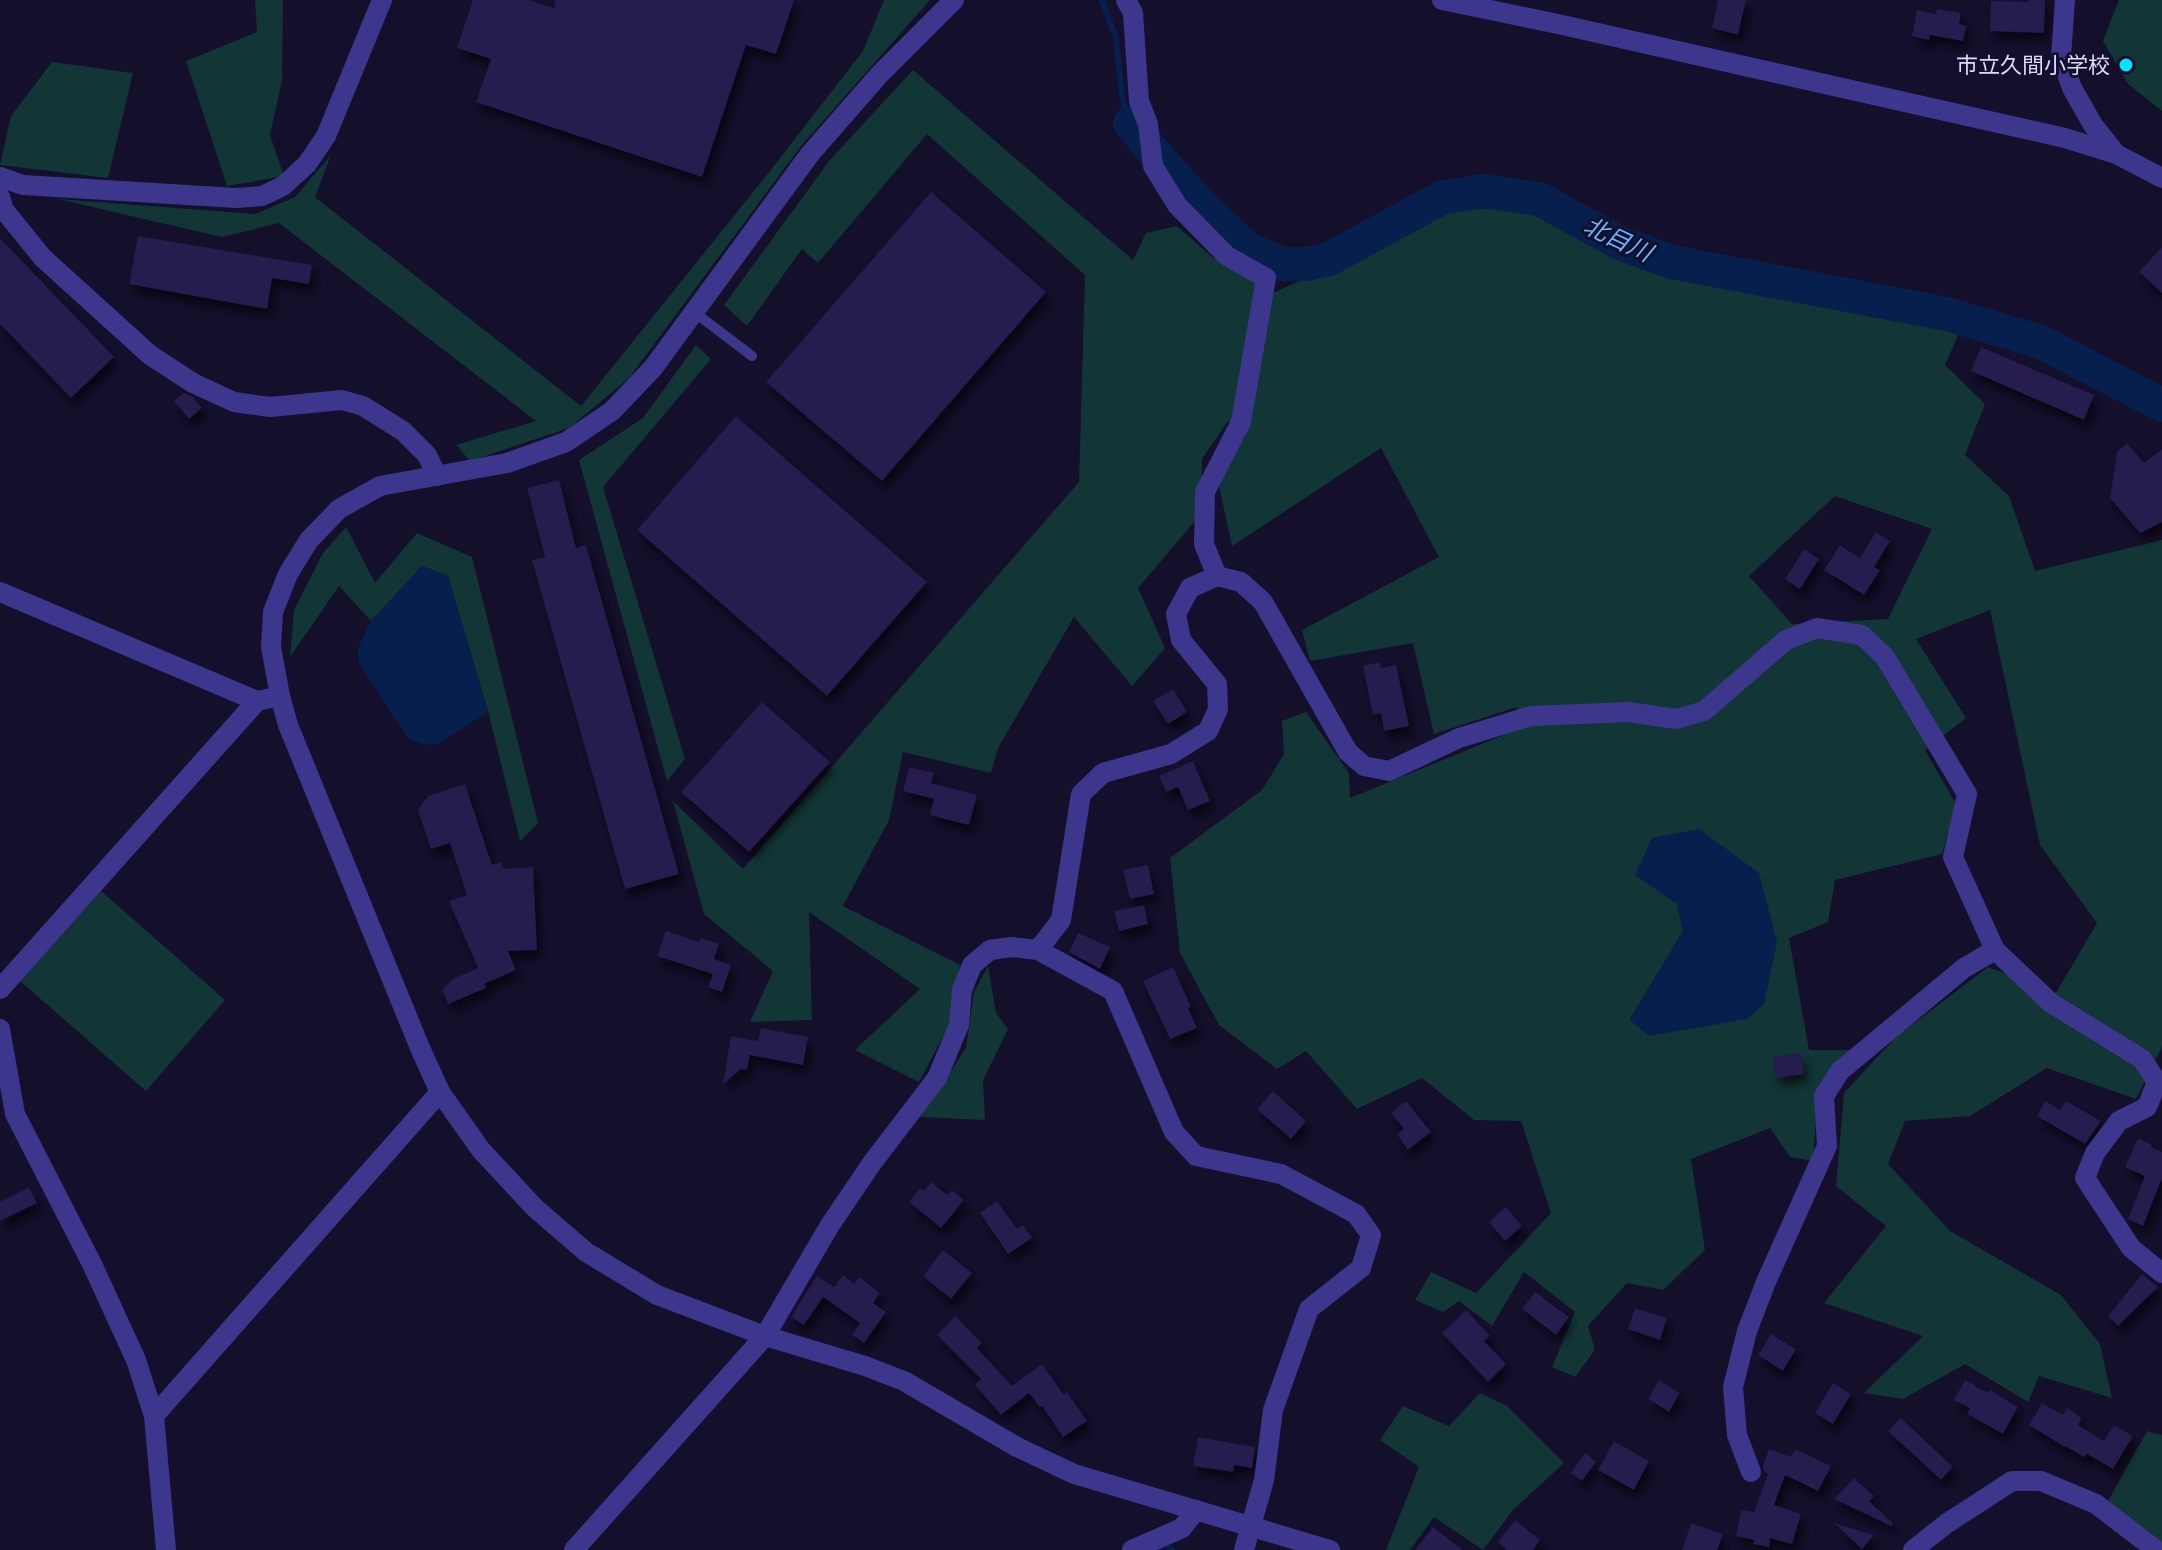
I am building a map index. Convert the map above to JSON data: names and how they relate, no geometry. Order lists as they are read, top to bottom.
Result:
{
  "water": ["北目川"],
  "places": ["市立久間小学校"]
}
